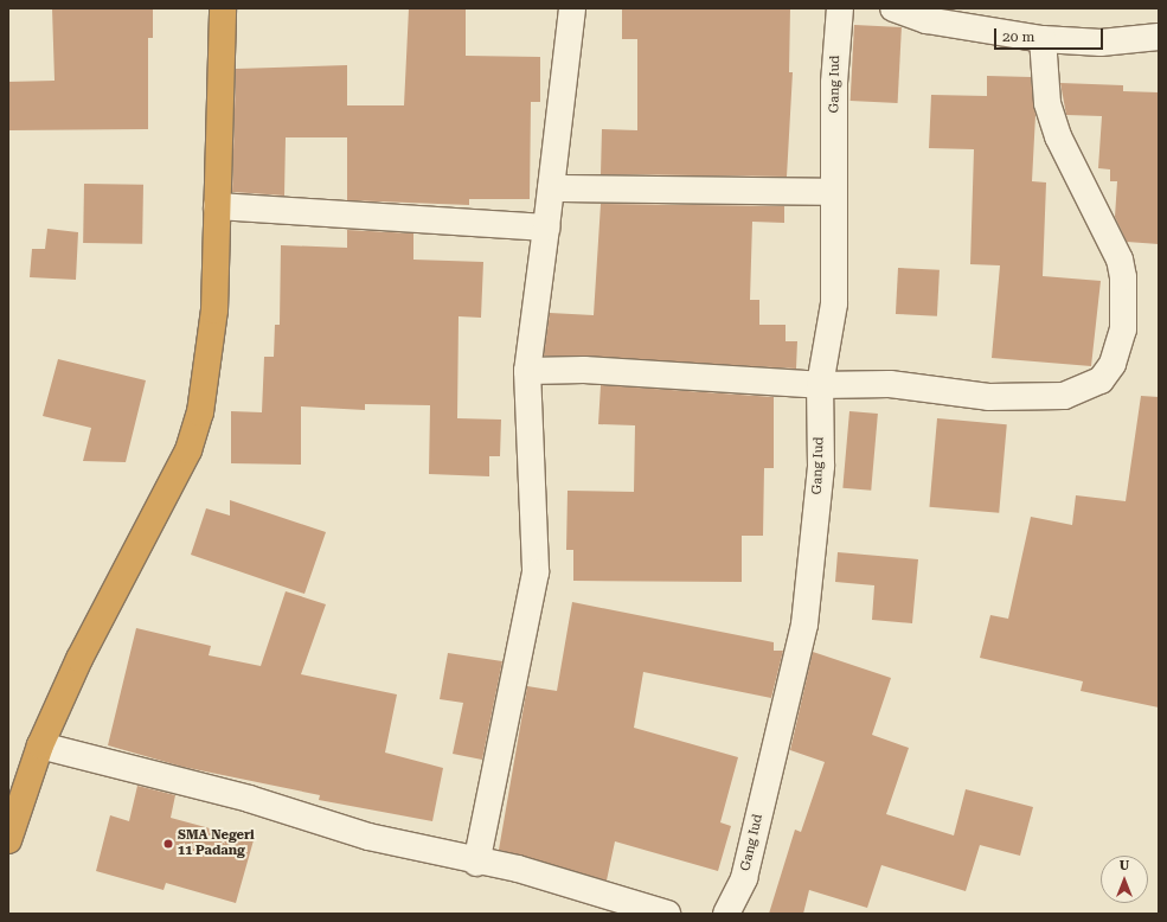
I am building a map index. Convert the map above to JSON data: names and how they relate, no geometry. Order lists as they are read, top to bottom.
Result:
{
  "streets": {
    "street": ["Gang Iud"]
  },
  "places": ["SMA Negeri 11 Padang"],
  "scale_bar": "20 m",
  "north": "top"
}
